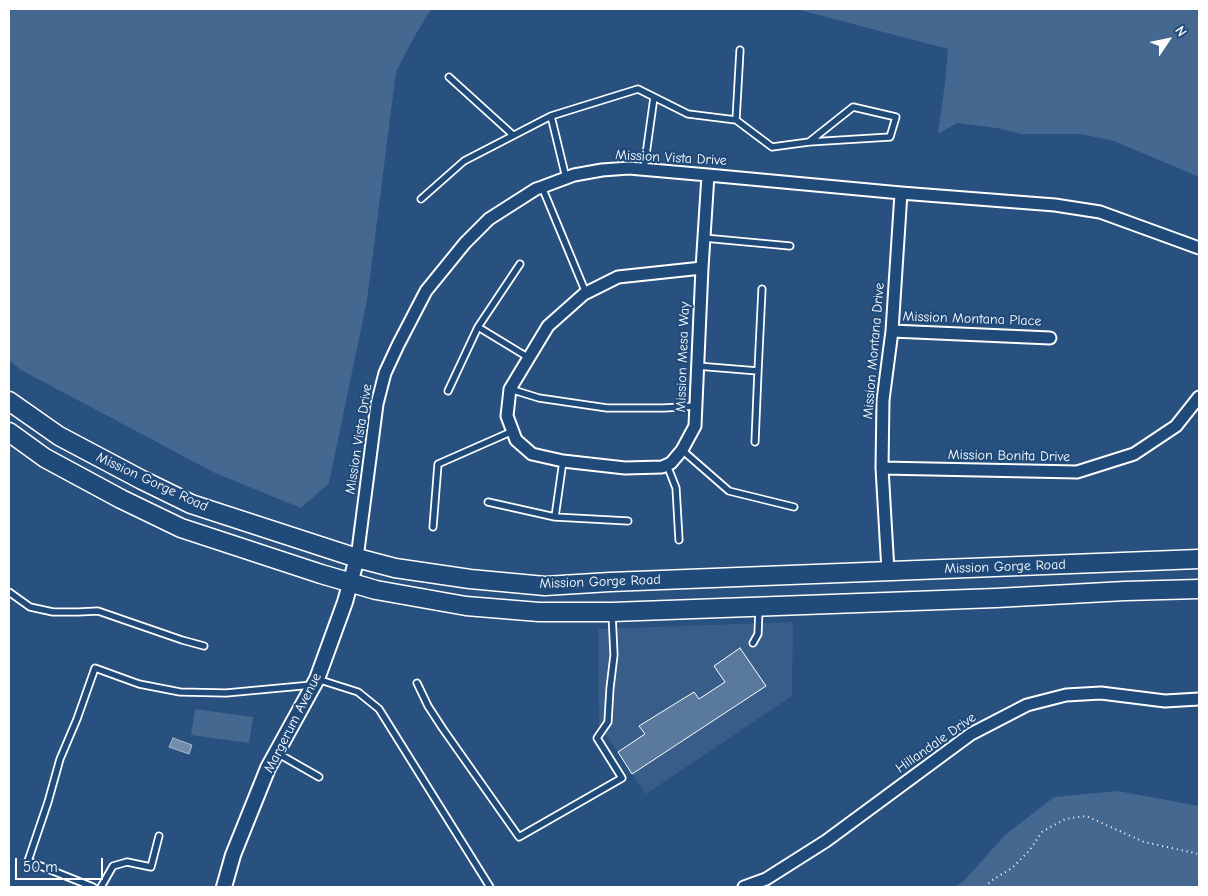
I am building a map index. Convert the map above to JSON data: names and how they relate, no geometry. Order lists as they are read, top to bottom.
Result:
{
  "streets": {
    "main road": ["Mission Gorge Road"],
    "street": [
      "Mission Vista Drive",
      "Mission Montana Place",
      "Mission Montana Drive",
      "Mission Mesa Way",
      "Mission Bonita Drive",
      "Margerum Avenue",
      "Hillandale Drive"
    ]
  },
  "crossings": [
    ["Mission Vista Drive", "Mission Montana Drive"],
    ["Mission Vista Drive", "Mission Mesa Way"],
    ["Mission Vista Drive", "Mission Gorge Road"],
    ["Mission Vista Drive", "Margerum Avenue"],
    ["Mission Montana Place", "Mission Montana Drive"],
    ["Mission Montana Drive", "Mission Bonita Drive"],
    ["Mission Montana Drive", "Mission Gorge Road"],
    ["Mission Gorge Road", "Margerum Avenue"]
  ],
  "scale_bar": "50 m",
  "north": "top right"
}
